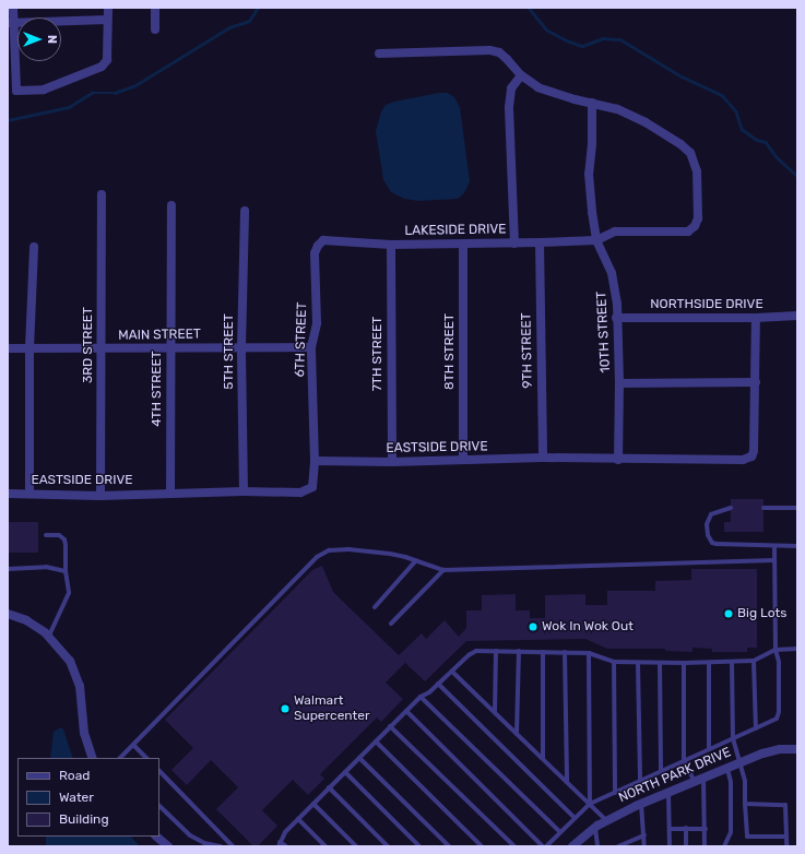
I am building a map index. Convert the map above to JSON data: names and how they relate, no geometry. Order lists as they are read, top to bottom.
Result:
{
  "streets": {
    "street": [
      "LAKESIDE DRIVE",
      "NORTHSIDE DRIVE",
      "10TH STREET",
      "MAIN STREET",
      "6TH STREET",
      "3RD STREET",
      "9TH STREET",
      "5TH STREET",
      "8TH STREET",
      "7TH STREET",
      "4TH STREET",
      "EASTSIDE DRIVE",
      "NORTH PARK DRIVE"
    ]
  },
  "crossings": [
    ["LAKESIDE DRIVE", "10TH STREET"],
    ["LAKESIDE DRIVE", "6TH STREET"],
    ["LAKESIDE DRIVE", "9TH STREET"],
    ["LAKESIDE DRIVE", "8TH STREET"],
    ["LAKESIDE DRIVE", "7TH STREET"],
    ["NORTHSIDE DRIVE", "10TH STREET"],
    ["NORTHSIDE DRIVE", "EASTSIDE DRIVE"],
    ["10TH STREET", "EASTSIDE DRIVE"],
    ["MAIN STREET", "6TH STREET"],
    ["MAIN STREET", "3RD STREET"],
    ["MAIN STREET", "5TH STREET"],
    ["MAIN STREET", "4TH STREET"],
    ["6TH STREET", "EASTSIDE DRIVE"],
    ["3RD STREET", "EASTSIDE DRIVE"],
    ["9TH STREET", "EASTSIDE DRIVE"],
    ["5TH STREET", "EASTSIDE DRIVE"],
    ["8TH STREET", "EASTSIDE DRIVE"],
    ["7TH STREET", "EASTSIDE DRIVE"],
    ["4TH STREET", "EASTSIDE DRIVE"]
  ],
  "places": ["Big Lots", "Wok In Wok Out", "Walmart Supercenter"],
  "legend": ["Road", "Water", "Building"],
  "north": "right"
}
